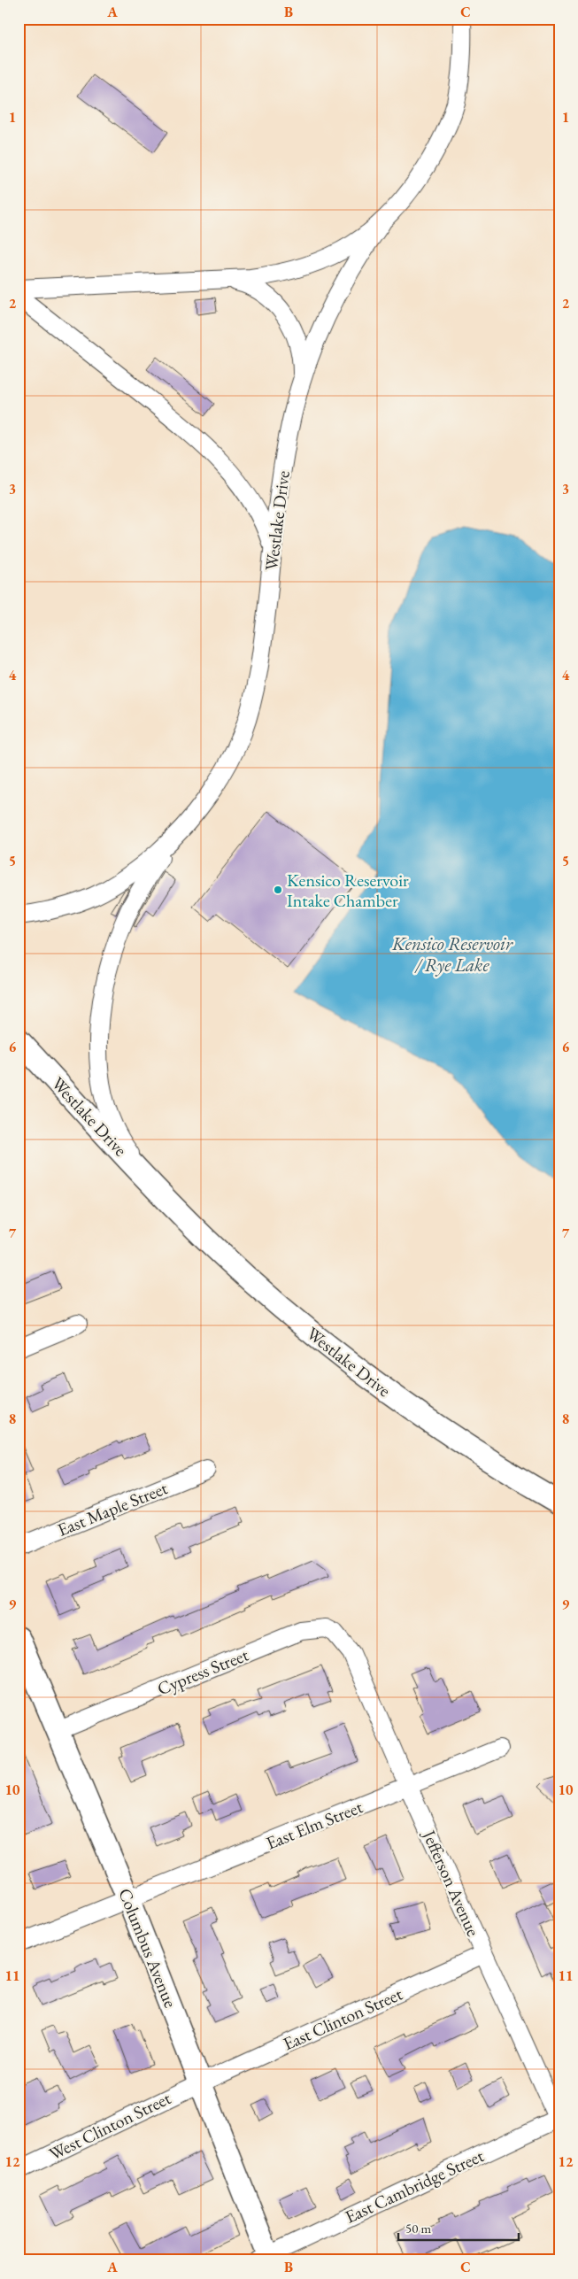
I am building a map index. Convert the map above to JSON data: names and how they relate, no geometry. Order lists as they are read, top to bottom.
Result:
{
  "streets": {
    "street": [
      "Westlake Drive",
      "East Maple Street",
      "Cypress Street",
      "East Elm Street",
      "Jefferson Avenue",
      "Columbus Avenue",
      "East Clinton Street",
      "West Clinton Street",
      "East Cambridge Street"
    ]
  },
  "crossings": [
    ["Cypress Street", "Jefferson Avenue"],
    ["Cypress Street", "Columbus Avenue"],
    ["East Elm Street", "Jefferson Avenue"],
    ["East Elm Street", "Columbus Avenue"],
    ["Jefferson Avenue", "East Clinton Street"],
    ["Jefferson Avenue", "East Cambridge Street"],
    ["Columbus Avenue", "East Clinton Street"],
    ["Columbus Avenue", "West Clinton Street"],
    ["Columbus Avenue", "East Cambridge Street"],
    ["East Clinton Street", "West Clinton Street"]
  ],
  "water": ["Kensico Reservoir / Rye Lake"],
  "places": ["Kensico Reservoir Intake Chamber"],
  "scale_bar": "50 m",
  "grid": {
    "columns": ["A", "B", "C"],
    "rows": [
      "1",
      "2",
      "3",
      "4",
      "5",
      "6",
      "7",
      "8",
      "9",
      "10",
      "11",
      "12"
    ]
  }
}
